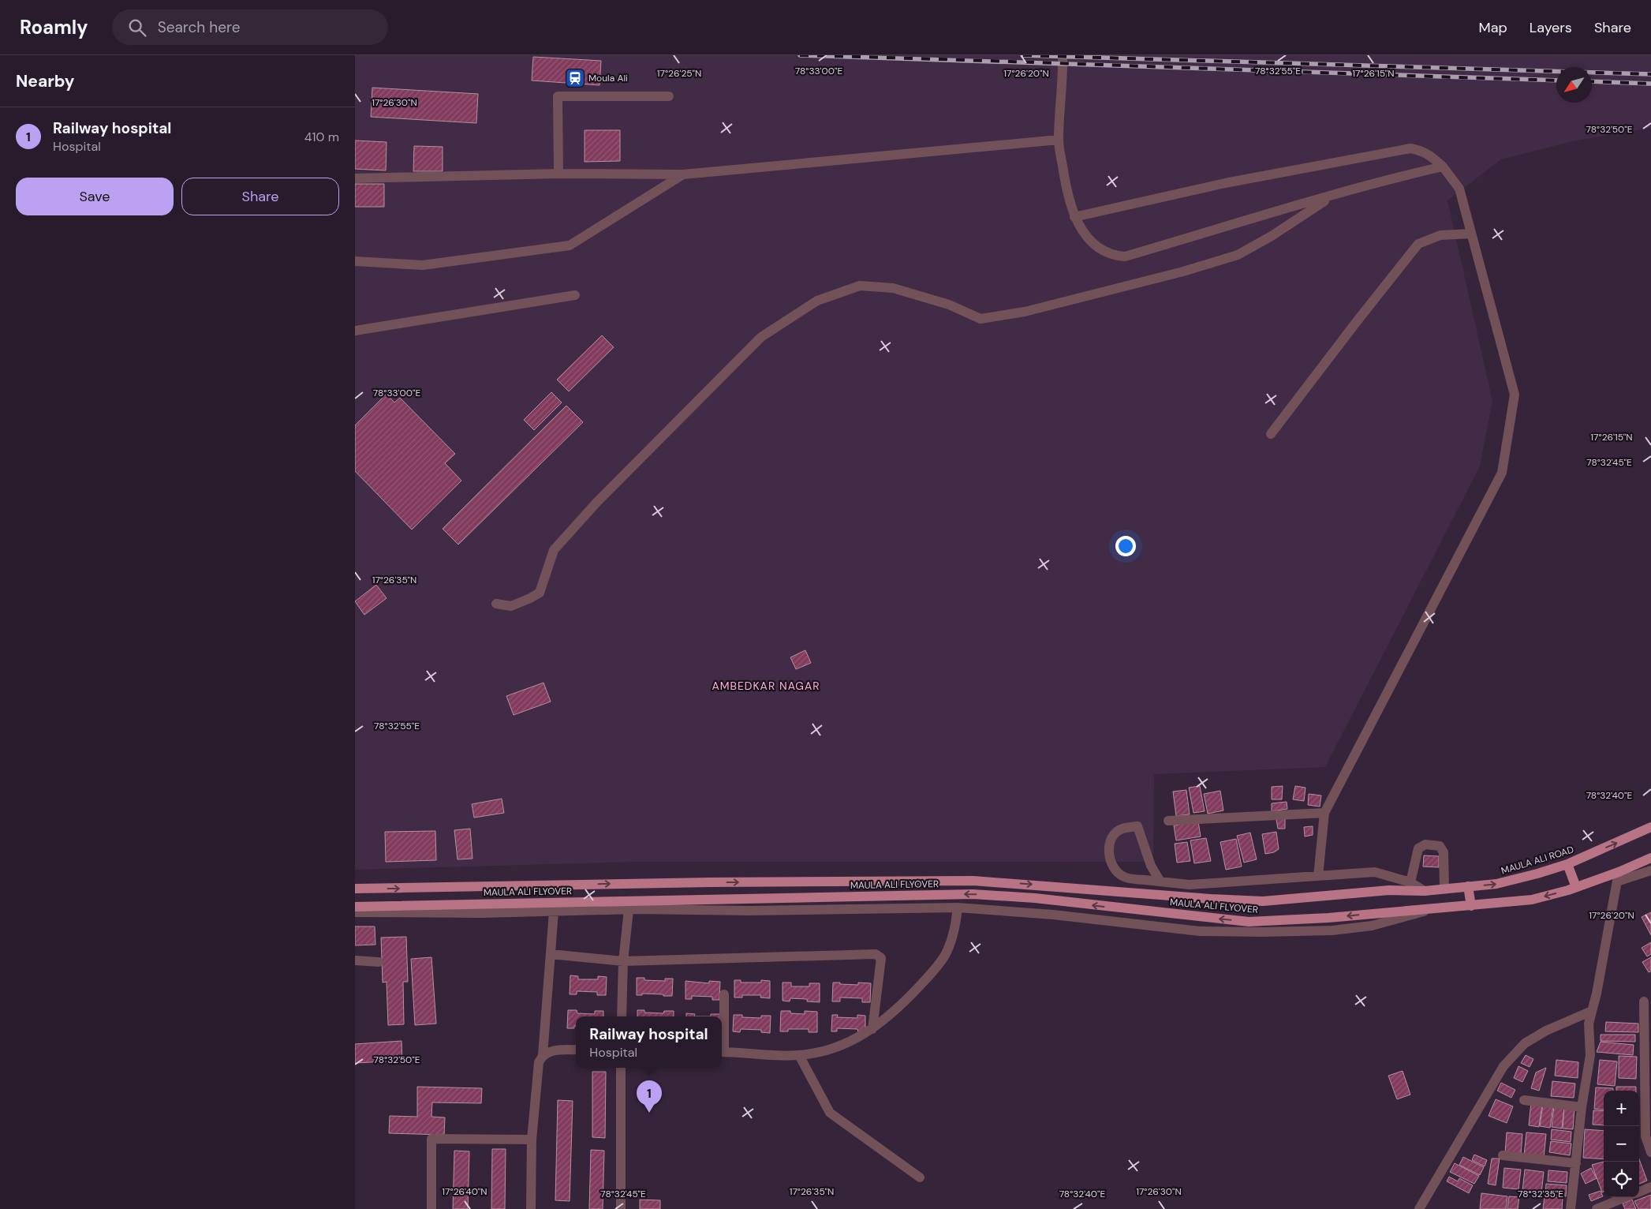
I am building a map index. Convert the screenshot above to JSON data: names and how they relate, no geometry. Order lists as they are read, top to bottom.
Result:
{
  "streets": {
    "main road": ["MAULA ALI ROAD", "MAULA ALI FLYOVER"]
  },
  "crossings": [
    ["MAULA ALI ROAD", "MAULA ALI FLYOVER"]
  ],
  "districts": ["AMBEDKAR NAGAR"],
  "places": {
    "station": ["Moula Ali"]
  },
  "north": "bottom left",
  "page": {
    "header": "Roamly",
    "search": "Search here",
    "nav": ["Map", "Layers", "Share"],
    "heading": "Nearby",
    "list": [
      {
        "mark": "1",
        "name": "Railway hospital",
        "note": "Hospital",
        "value": "410 m"
      }
    ],
    "buttons": ["Save", "Share"],
    "popup": ["Railway hospital", "Hospital"],
    "pins": "1",
    "map_buttons": ["+", "−"]
  },
  "coordinates": [
    "78°33'00\"E",
    "78°32'55\"E",
    "17°26'25\"N",
    "17°26'20\"N",
    "17°26'15\"N",
    "17°26'30\"N",
    "78°32'50\"E",
    "78°32'45\"E",
    "17°26'35\"N",
    "78°32'40\"E",
    "17°26'40\"N",
    "78°32'35\"E"
  ]
}
